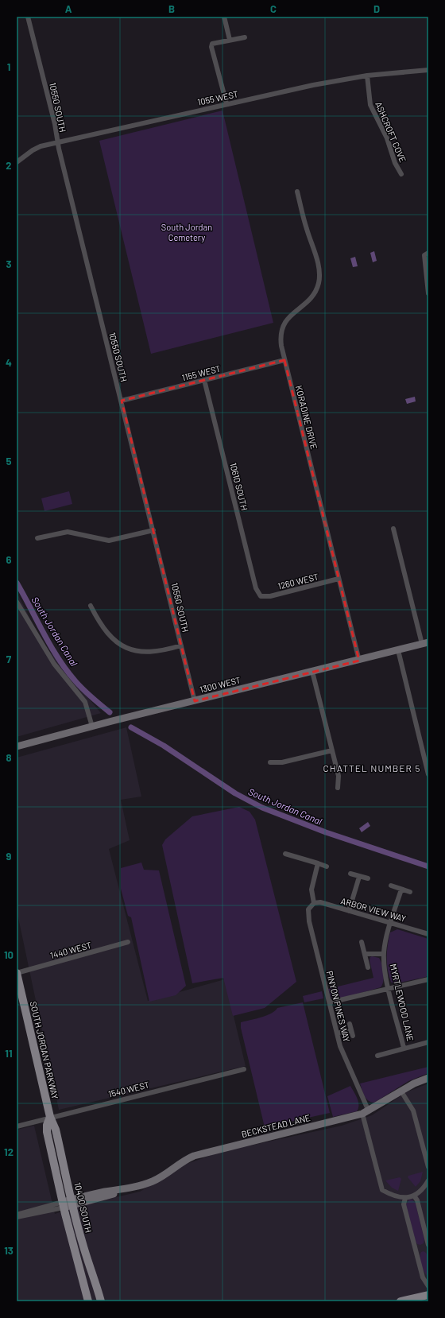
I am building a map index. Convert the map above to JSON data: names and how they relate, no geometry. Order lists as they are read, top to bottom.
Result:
{
  "streets": {
    "main road": ["SOUTH JORDAN PARKWAY", "10400 SOUTH"],
    "street": [
      "1055 WEST",
      "10550 SOUTH",
      "ASHCROFT COVE",
      "1155 WEST",
      "KORADINE DRIVE",
      "10610 SOUTH",
      "1260 WEST",
      "1300 WEST",
      "ARBOR VIEW WAY",
      "1440 WEST",
      "MYRTLEWOOD LANE",
      "PINYON PINES WAY",
      "1540 WEST",
      "BECKSTEAD LANE"
    ]
  },
  "crossings": [
    ["1055 WEST", "10550 SOUTH"],
    ["1055 WEST", "ASHCROFT COVE"],
    ["10550 SOUTH", "1155 WEST"],
    ["10550 SOUTH", "1300 WEST"],
    ["1155 WEST", "KORADINE DRIVE"],
    ["1155 WEST", "10610 SOUTH"],
    ["KORADINE DRIVE", "1260 WEST"],
    ["KORADINE DRIVE", "1300 WEST"],
    ["10610 SOUTH", "1260 WEST"],
    ["ARBOR VIEW WAY", "MYRTLEWOOD LANE"],
    ["ARBOR VIEW WAY", "PINYON PINES WAY"],
    ["1440 WEST", "SOUTH JORDAN PARKWAY"],
    ["PINYON PINES WAY", "BECKSTEAD LANE"],
    ["SOUTH JORDAN PARKWAY", "1540 WEST"],
    ["SOUTH JORDAN PARKWAY", "BECKSTEAD LANE"],
    ["SOUTH JORDAN PARKWAY", "10400 SOUTH"],
    ["1540 WEST", "10400 SOUTH"],
    ["BECKSTEAD LANE", "10400 SOUTH"]
  ],
  "districts": ["CHATTEL NUMBER 5"],
  "water": ["South Jordan Canal"],
  "parks": ["South Jordan Cemetery"],
  "grid": {
    "columns": [
      "A",
      "B",
      "C",
      "D"
    ],
    "rows": [
      "1",
      "2",
      "3",
      "4",
      "5",
      "6",
      "7",
      "8",
      "9",
      "10",
      "11",
      "12",
      "13"
    ]
  }
}
